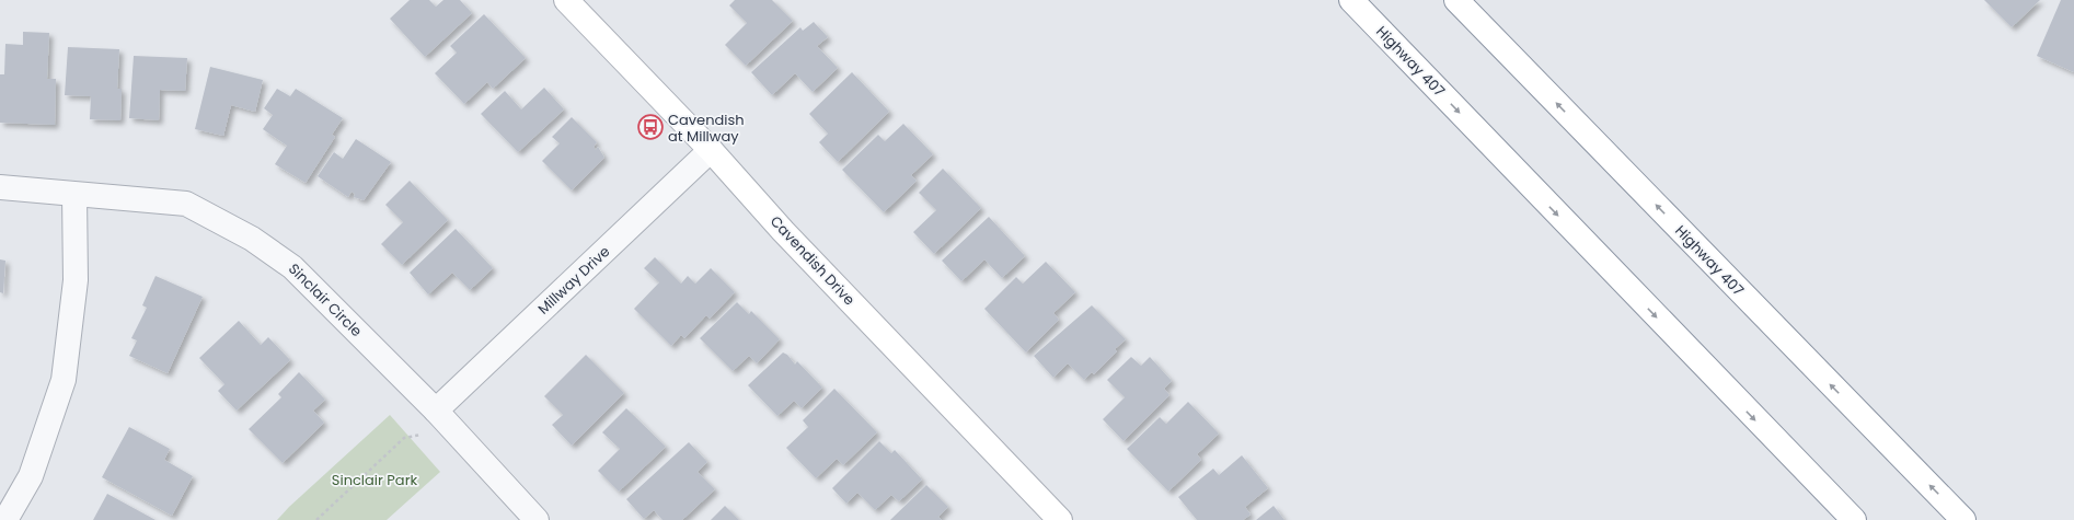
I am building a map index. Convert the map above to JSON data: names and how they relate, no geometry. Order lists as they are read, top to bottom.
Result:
{
  "streets": {
    "main road": ["Highway 407", "Cavendish Drive"],
    "street": ["Millway Drive", "Sinclair Circle"]
  },
  "crossings": [
    ["Cavendish Drive", "Millway Drive"],
    ["Millway Drive", "Sinclair Circle"]
  ],
  "parks": ["Sinclair Park"],
  "places": {
    "bus stop": ["Cavendish at Millway"]
  }
}
